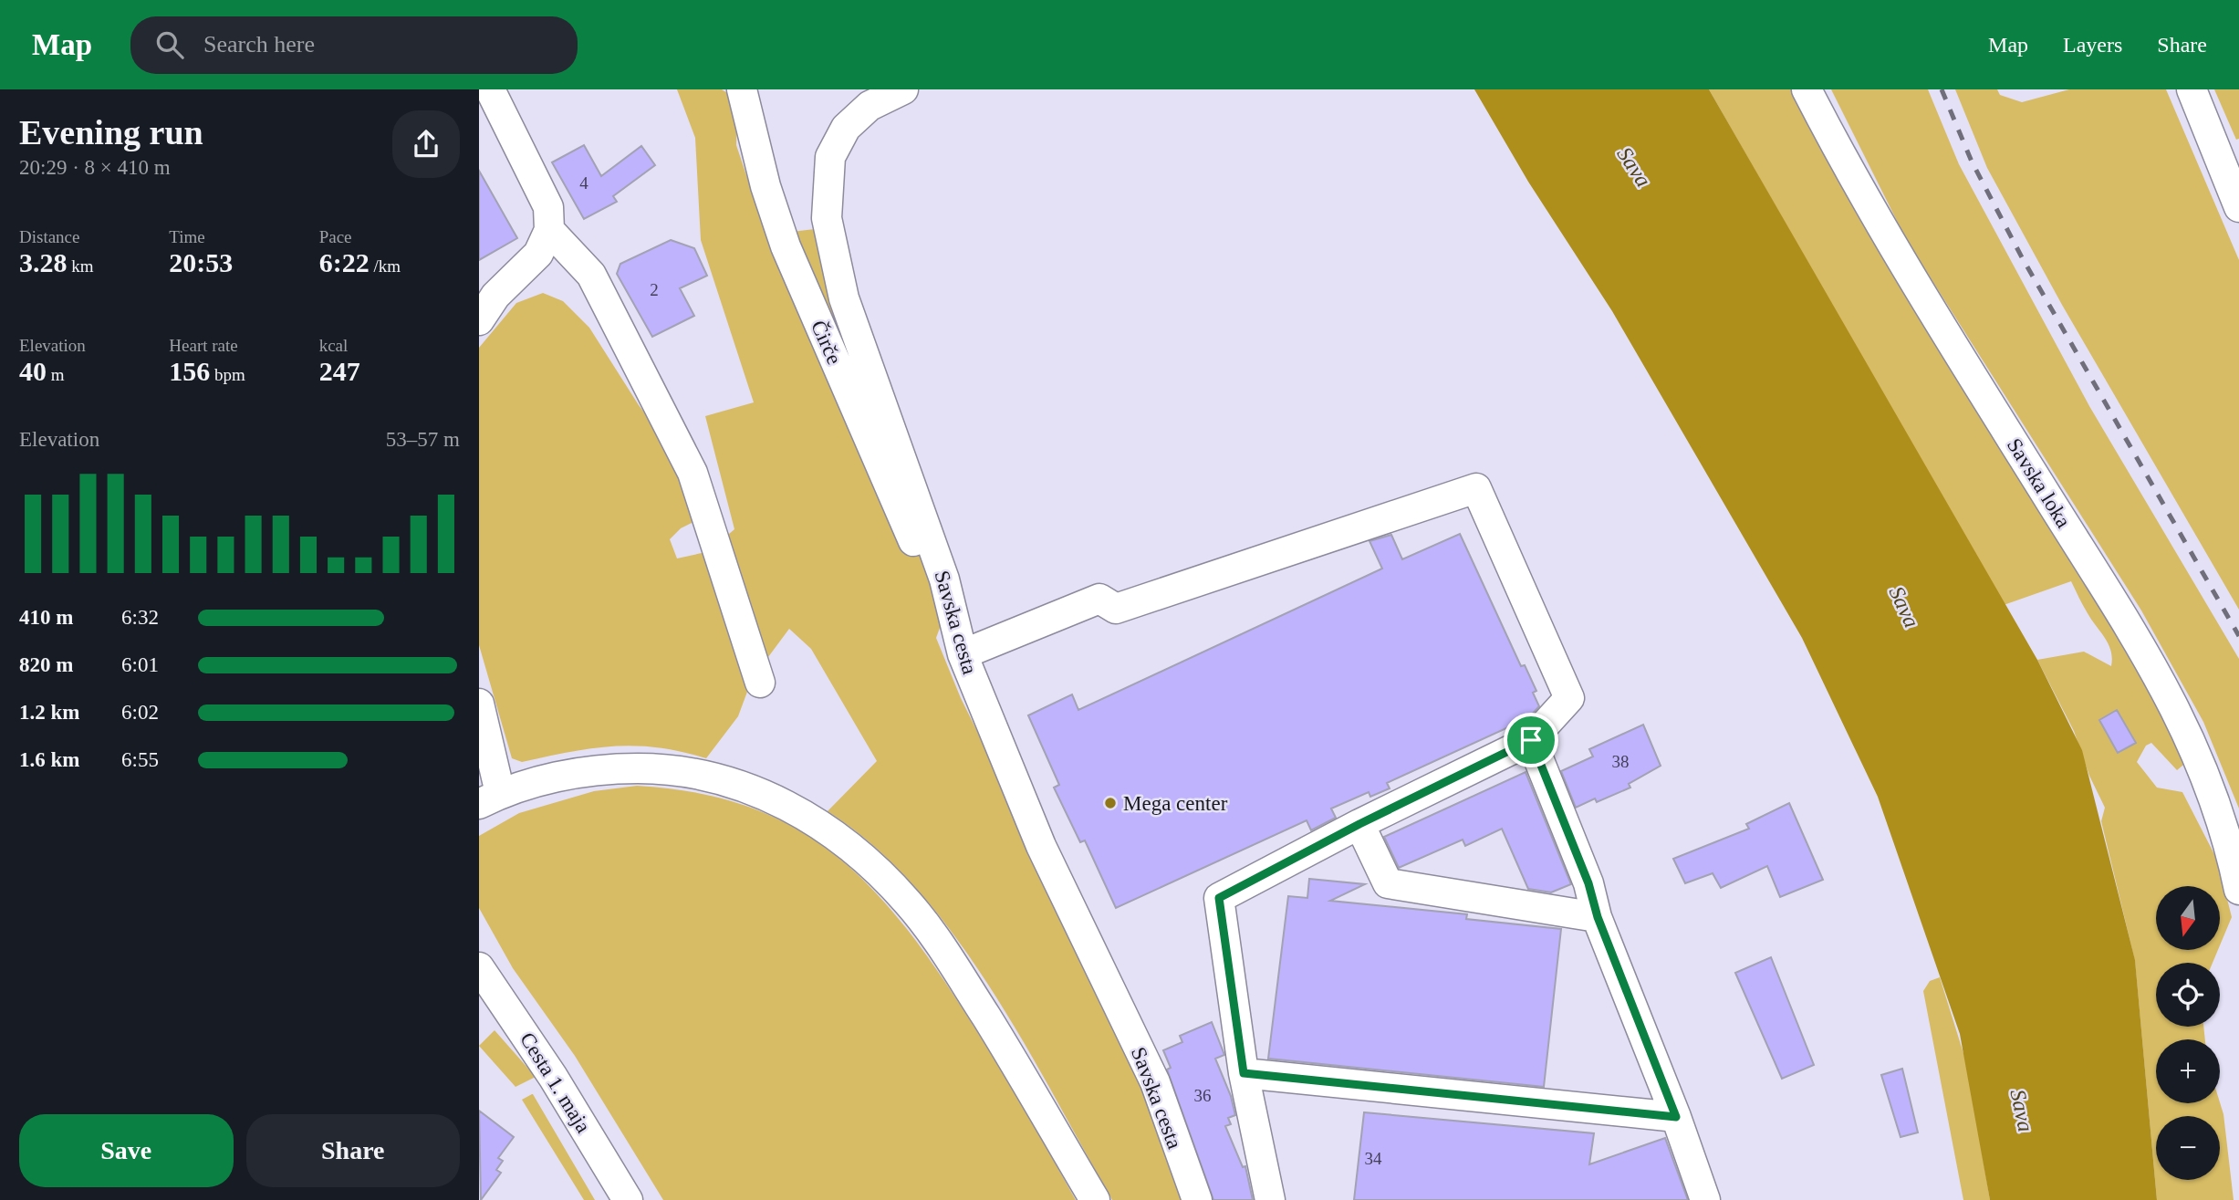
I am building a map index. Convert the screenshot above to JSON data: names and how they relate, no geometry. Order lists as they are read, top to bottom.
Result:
{
  "streets": {
    "street": [
      "Čirče",
      "Savska loka",
      "Savska cesta",
      "Cesta 1. maja"
    ]
  },
  "crossings": [
    ["Čirče", "Savska cesta"]
  ],
  "water": ["Sava"],
  "places": ["Mega center"],
  "house_numbers": [
    "4",
    "2",
    "38",
    "36",
    "34"
  ],
  "north": "bottom",
  "page": {
    "header": "Map",
    "search": "Search here",
    "nav": ["Map", "Layers", "Share"],
    "heading": ["Evening run", "20:29 · 8 × 410 m"],
    "stats": [
      ["Distance", "3.28 km"],
      ["Time", "20:53"],
      ["Pace", "6:22 /km"],
      ["Elevation", "40 m"],
      ["Heart rate", "156 bpm"],
      ["kcal", "247"]
    ],
    "chart": ["Elevation", "53–57 m"],
    "list": [
      {
        "name": "410 m",
        "note": "6:32"
      },
      {
        "name": "820 m",
        "note": "6:01"
      },
      {
        "name": "1.2 km",
        "note": "6:02"
      },
      {
        "name": "1.6 km",
        "note": "6:55"
      }
    ],
    "map_buttons": ["+", "−"],
    "buttons": ["Save", "Share"]
  }
}
